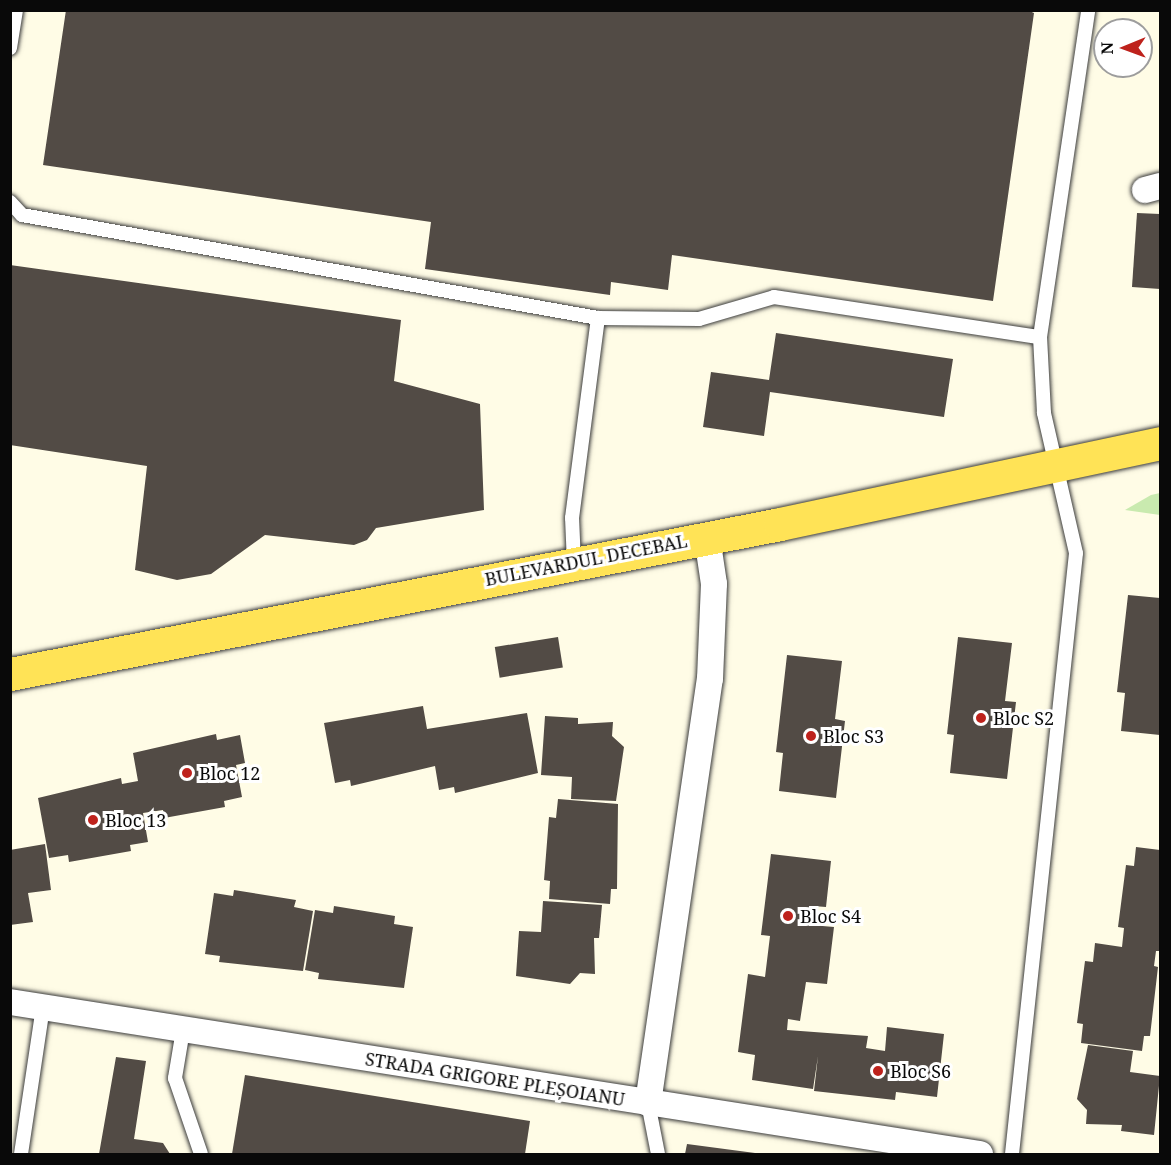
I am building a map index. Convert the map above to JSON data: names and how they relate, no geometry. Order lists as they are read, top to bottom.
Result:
{
  "streets": {
    "main road": ["BULEVARDUL DECEBAL"],
    "street": ["STRADA GRIGORE PLEȘOIANU"]
  },
  "places": [
    "Bloc S2",
    "Bloc S3",
    "Bloc 12",
    "Bloc 13",
    "Bloc S4",
    "Bloc S6"
  ],
  "north": "left"
}
